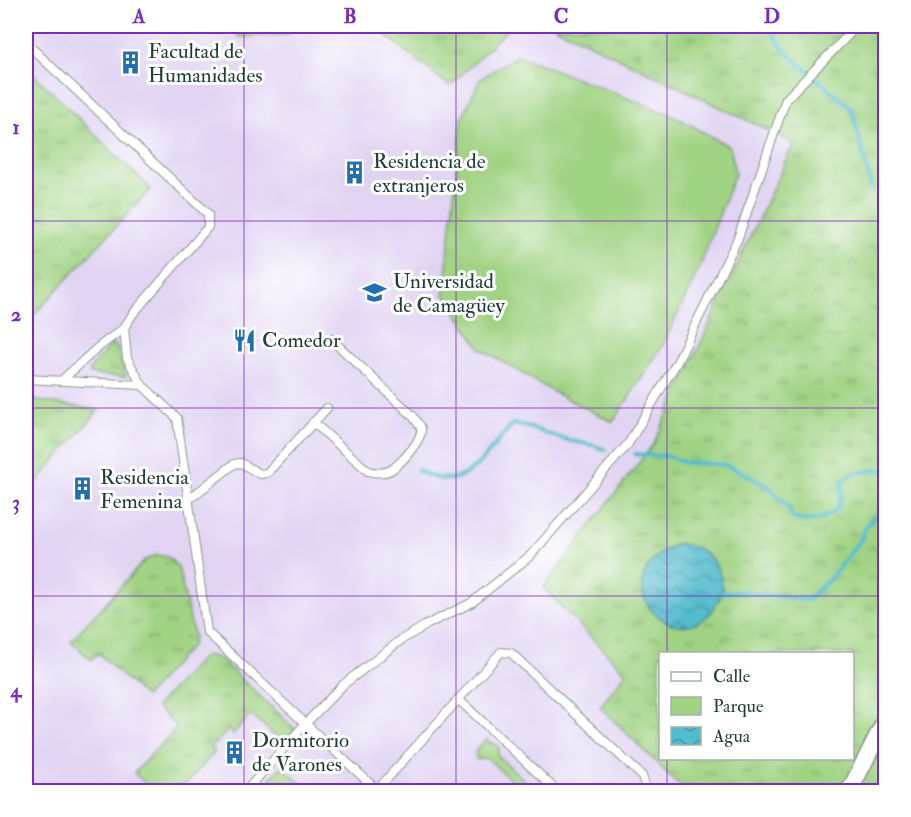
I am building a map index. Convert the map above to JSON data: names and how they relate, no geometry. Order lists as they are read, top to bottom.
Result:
{
  "places": {
    "building": [
      "Facultad de Humanidades",
      "Residencia de extranjeros",
      "Residencia Femenina",
      "Dormitorio de Varones"
    ],
    "school or university": ["Universidad de Camagüey"],
    "restaurant": ["Comedor"]
  },
  "legend": ["Calle", "Parque", "Agua"],
  "grid": {
    "columns": [
      "A",
      "B",
      "C",
      "D"
    ],
    "rows": [
      "1",
      "2",
      "3",
      "4"
    ]
  }
}
